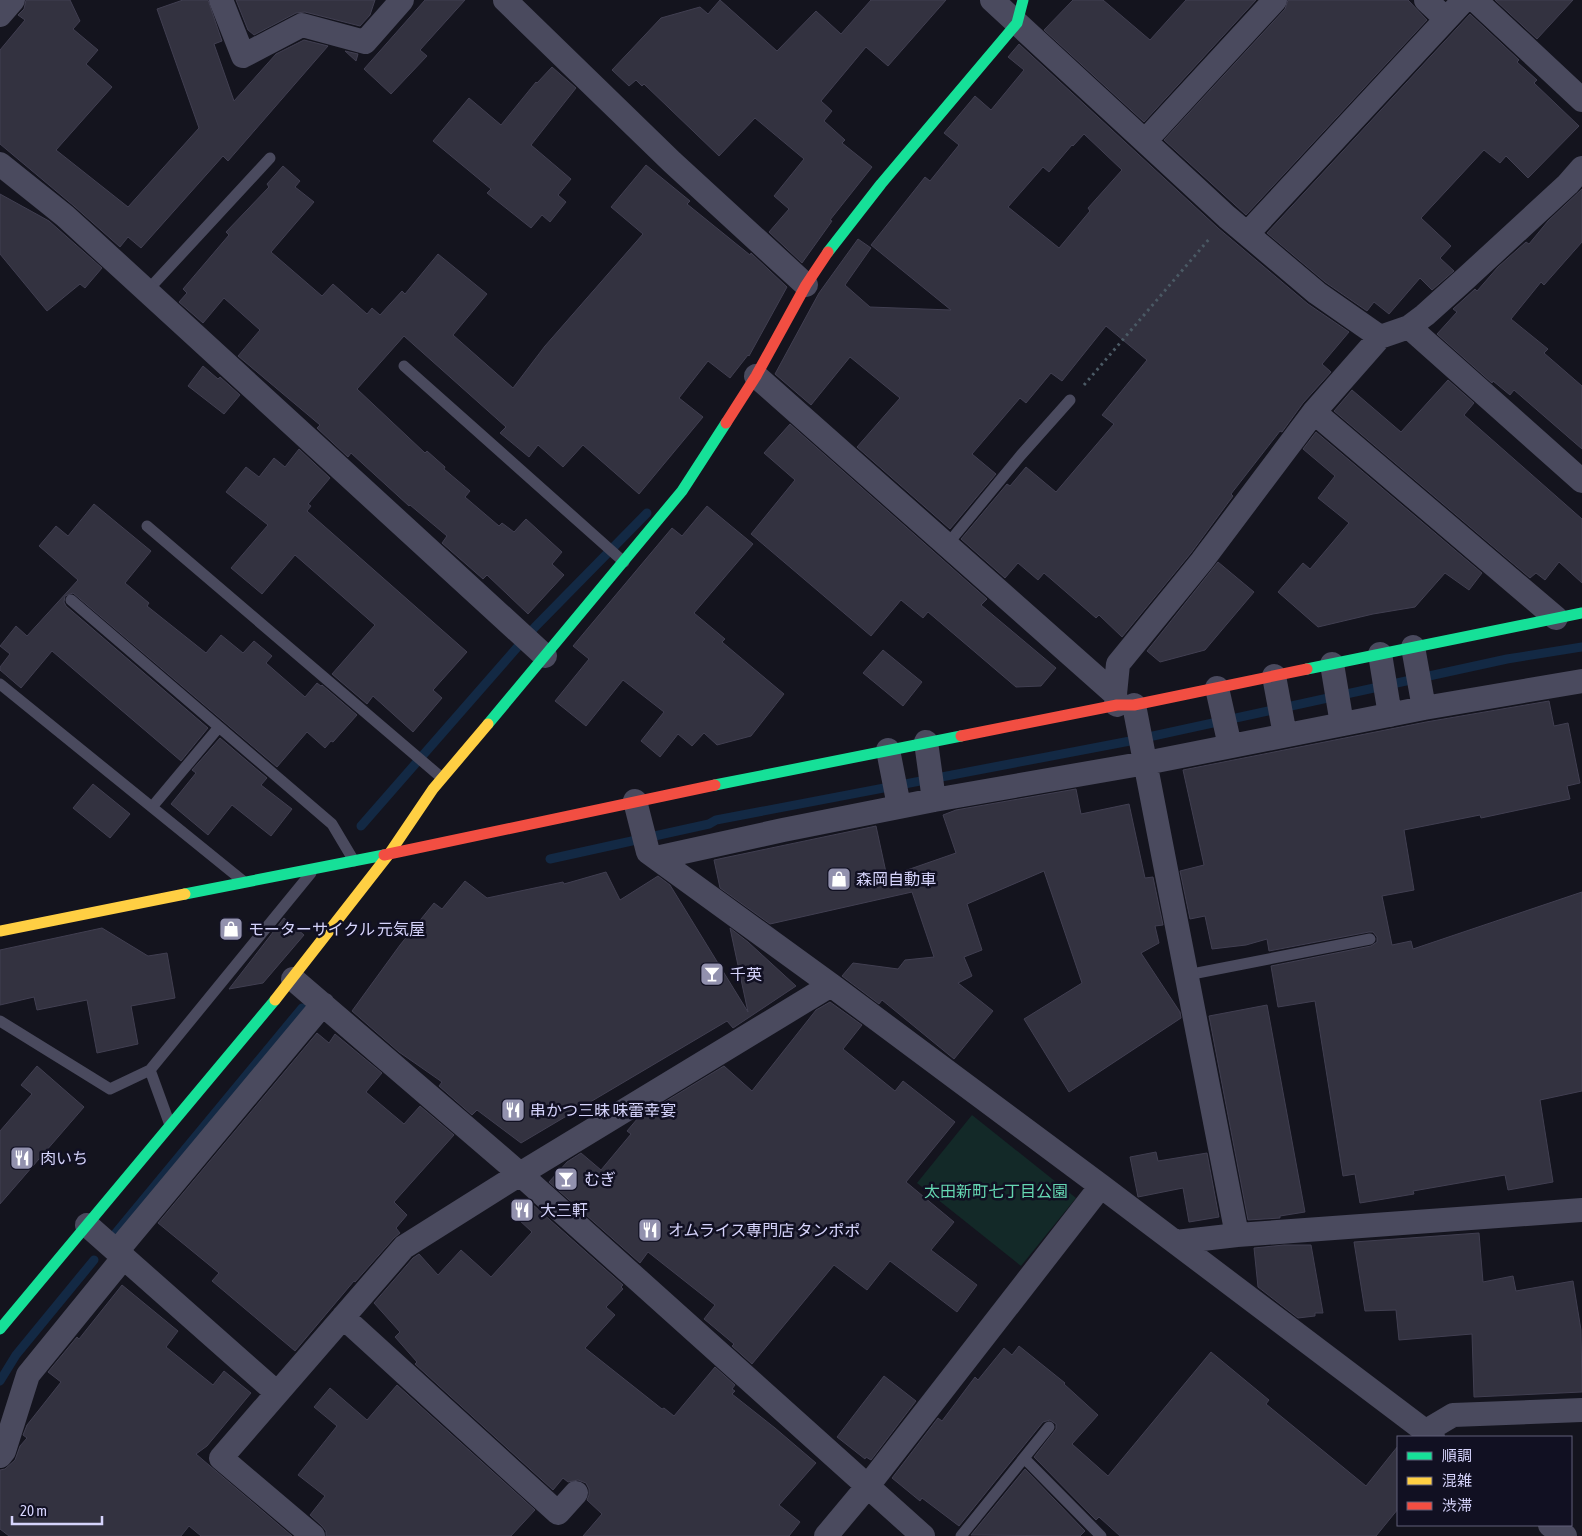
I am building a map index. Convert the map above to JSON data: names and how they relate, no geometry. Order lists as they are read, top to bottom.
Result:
{
  "parks": ["太田新町七丁目公園"],
  "places": {
    "shop": ["森岡自動車", "モーターサイクル 元気屋"],
    "bar": ["千英", "むぎ"],
    "restaurant": [
      "串かつ三昧 味蕾幸宴",
      "肉いち",
      "大三軒",
      "オムライス専門店 タンポポ"
    ]
  },
  "legend": ["順調", "混雑", "渋滞"],
  "scale_bar": "20 m"
}
